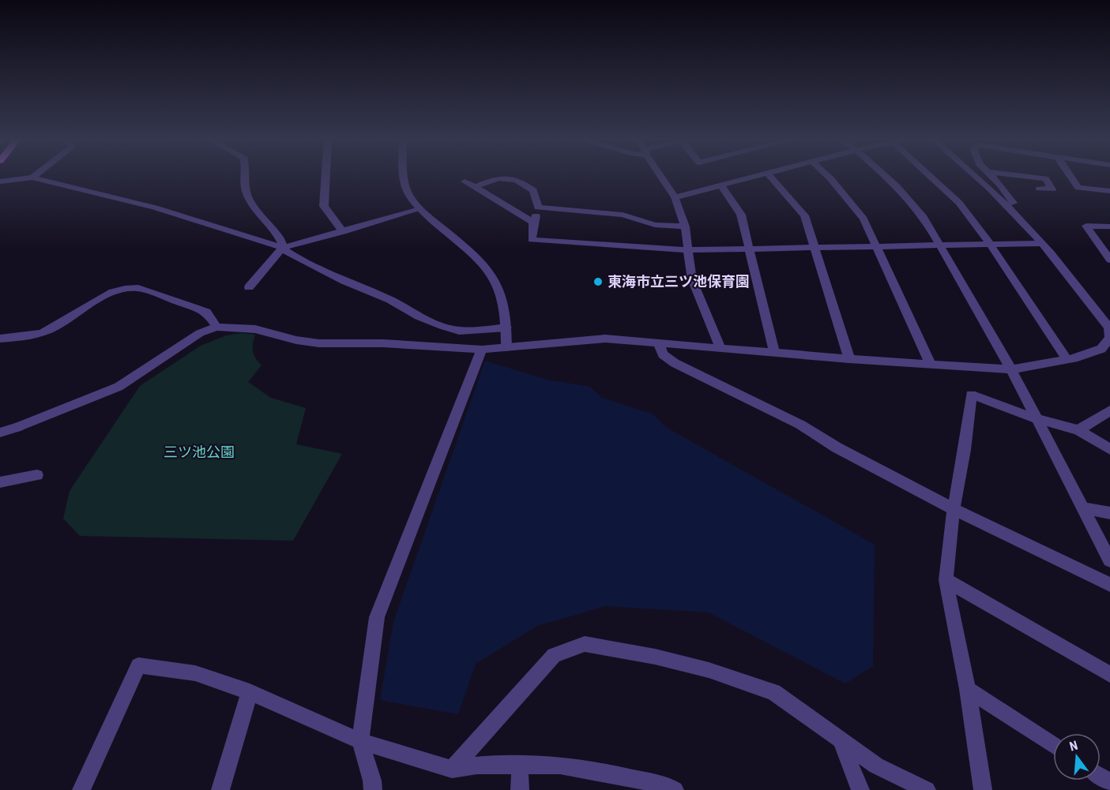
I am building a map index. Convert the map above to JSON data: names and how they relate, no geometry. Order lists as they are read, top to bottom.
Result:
{
  "parks": ["三ツ池公園"],
  "places": ["東海市立三ツ池保育園"],
  "north": "top"
}
